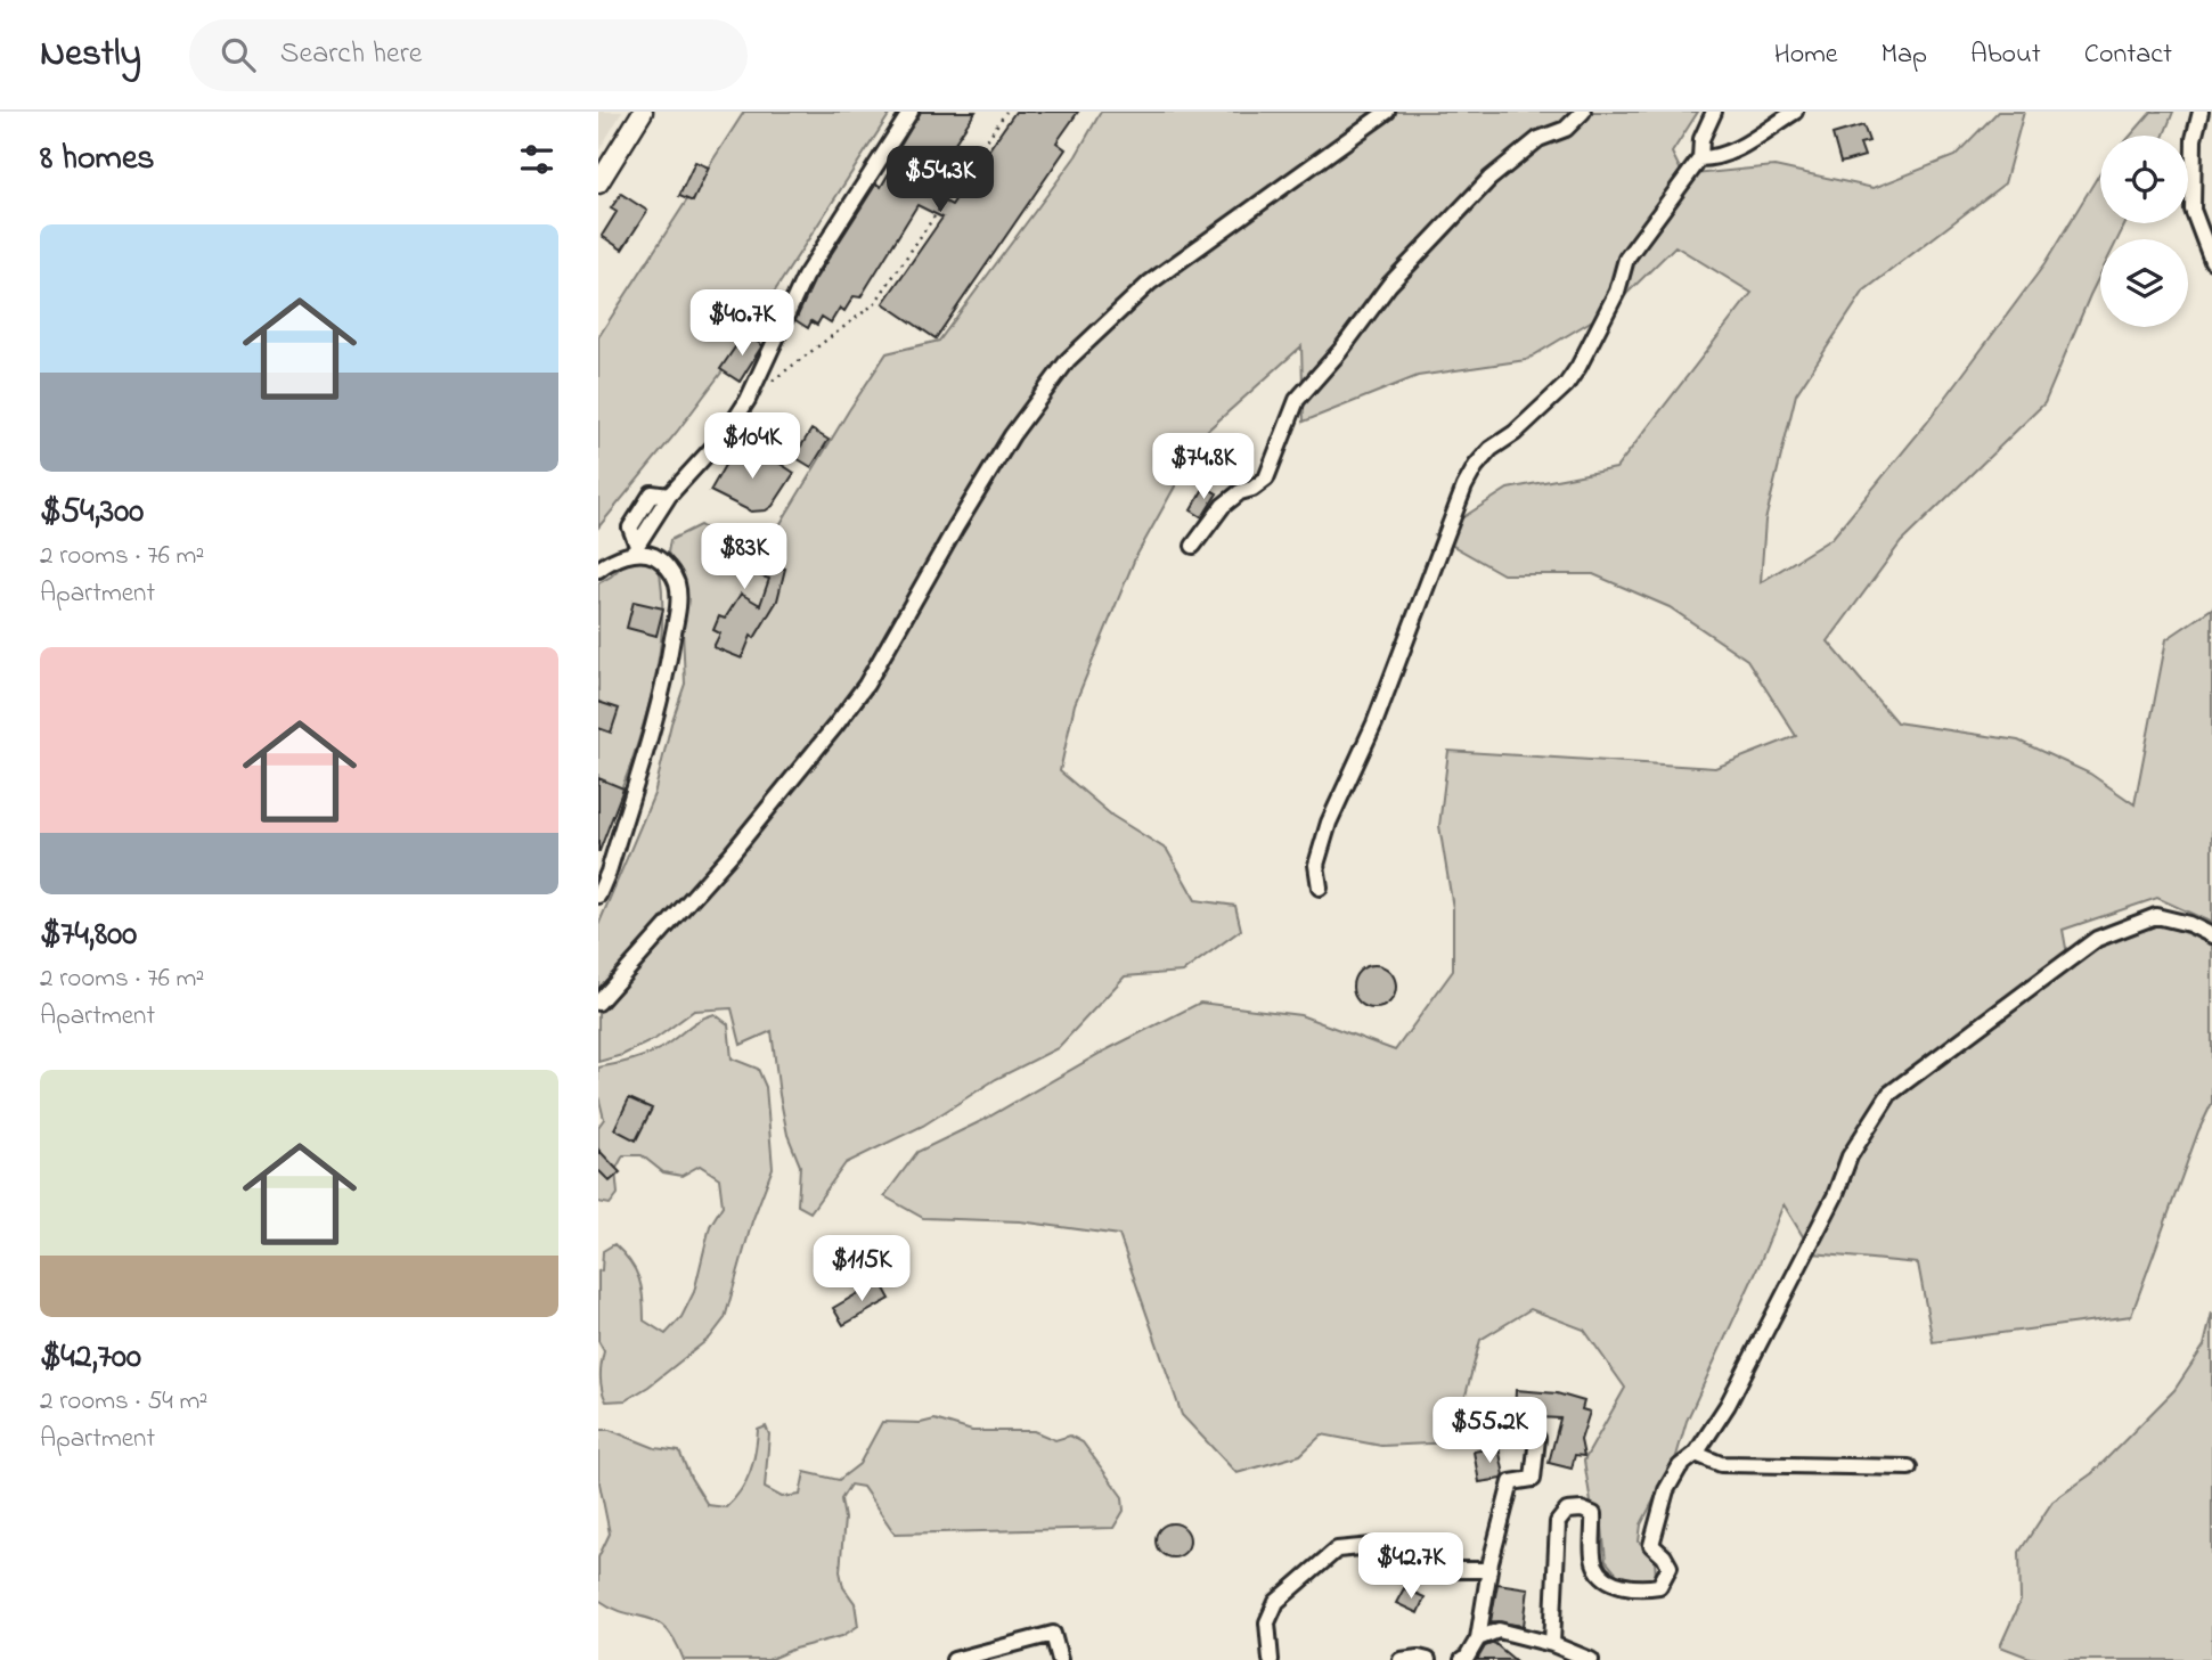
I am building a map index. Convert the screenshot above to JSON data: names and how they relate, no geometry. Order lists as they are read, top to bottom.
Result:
{
  "page": {
    "header": "Nestly",
    "search": "Search here",
    "nav": [
      "Home",
      "Map",
      "About",
      "Contact"
    ],
    "heading": "8 homes",
    "price": [
      "$54.3K",
      "$40.7K",
      "$104K",
      "$74.8K",
      "$83K",
      "$115K",
      "$55.2K",
      "$42.7K"
    ],
    "list": [
      {
        "name": "$54,300",
        "note": "2 rooms · 76 m² · Apartment"
      },
      {
        "name": "$74,800",
        "note": "2 rooms · 76 m² · Apartment"
      },
      {
        "name": "$42,700",
        "note": "2 rooms · 54 m² · Apartment"
      }
    ]
  }
}
